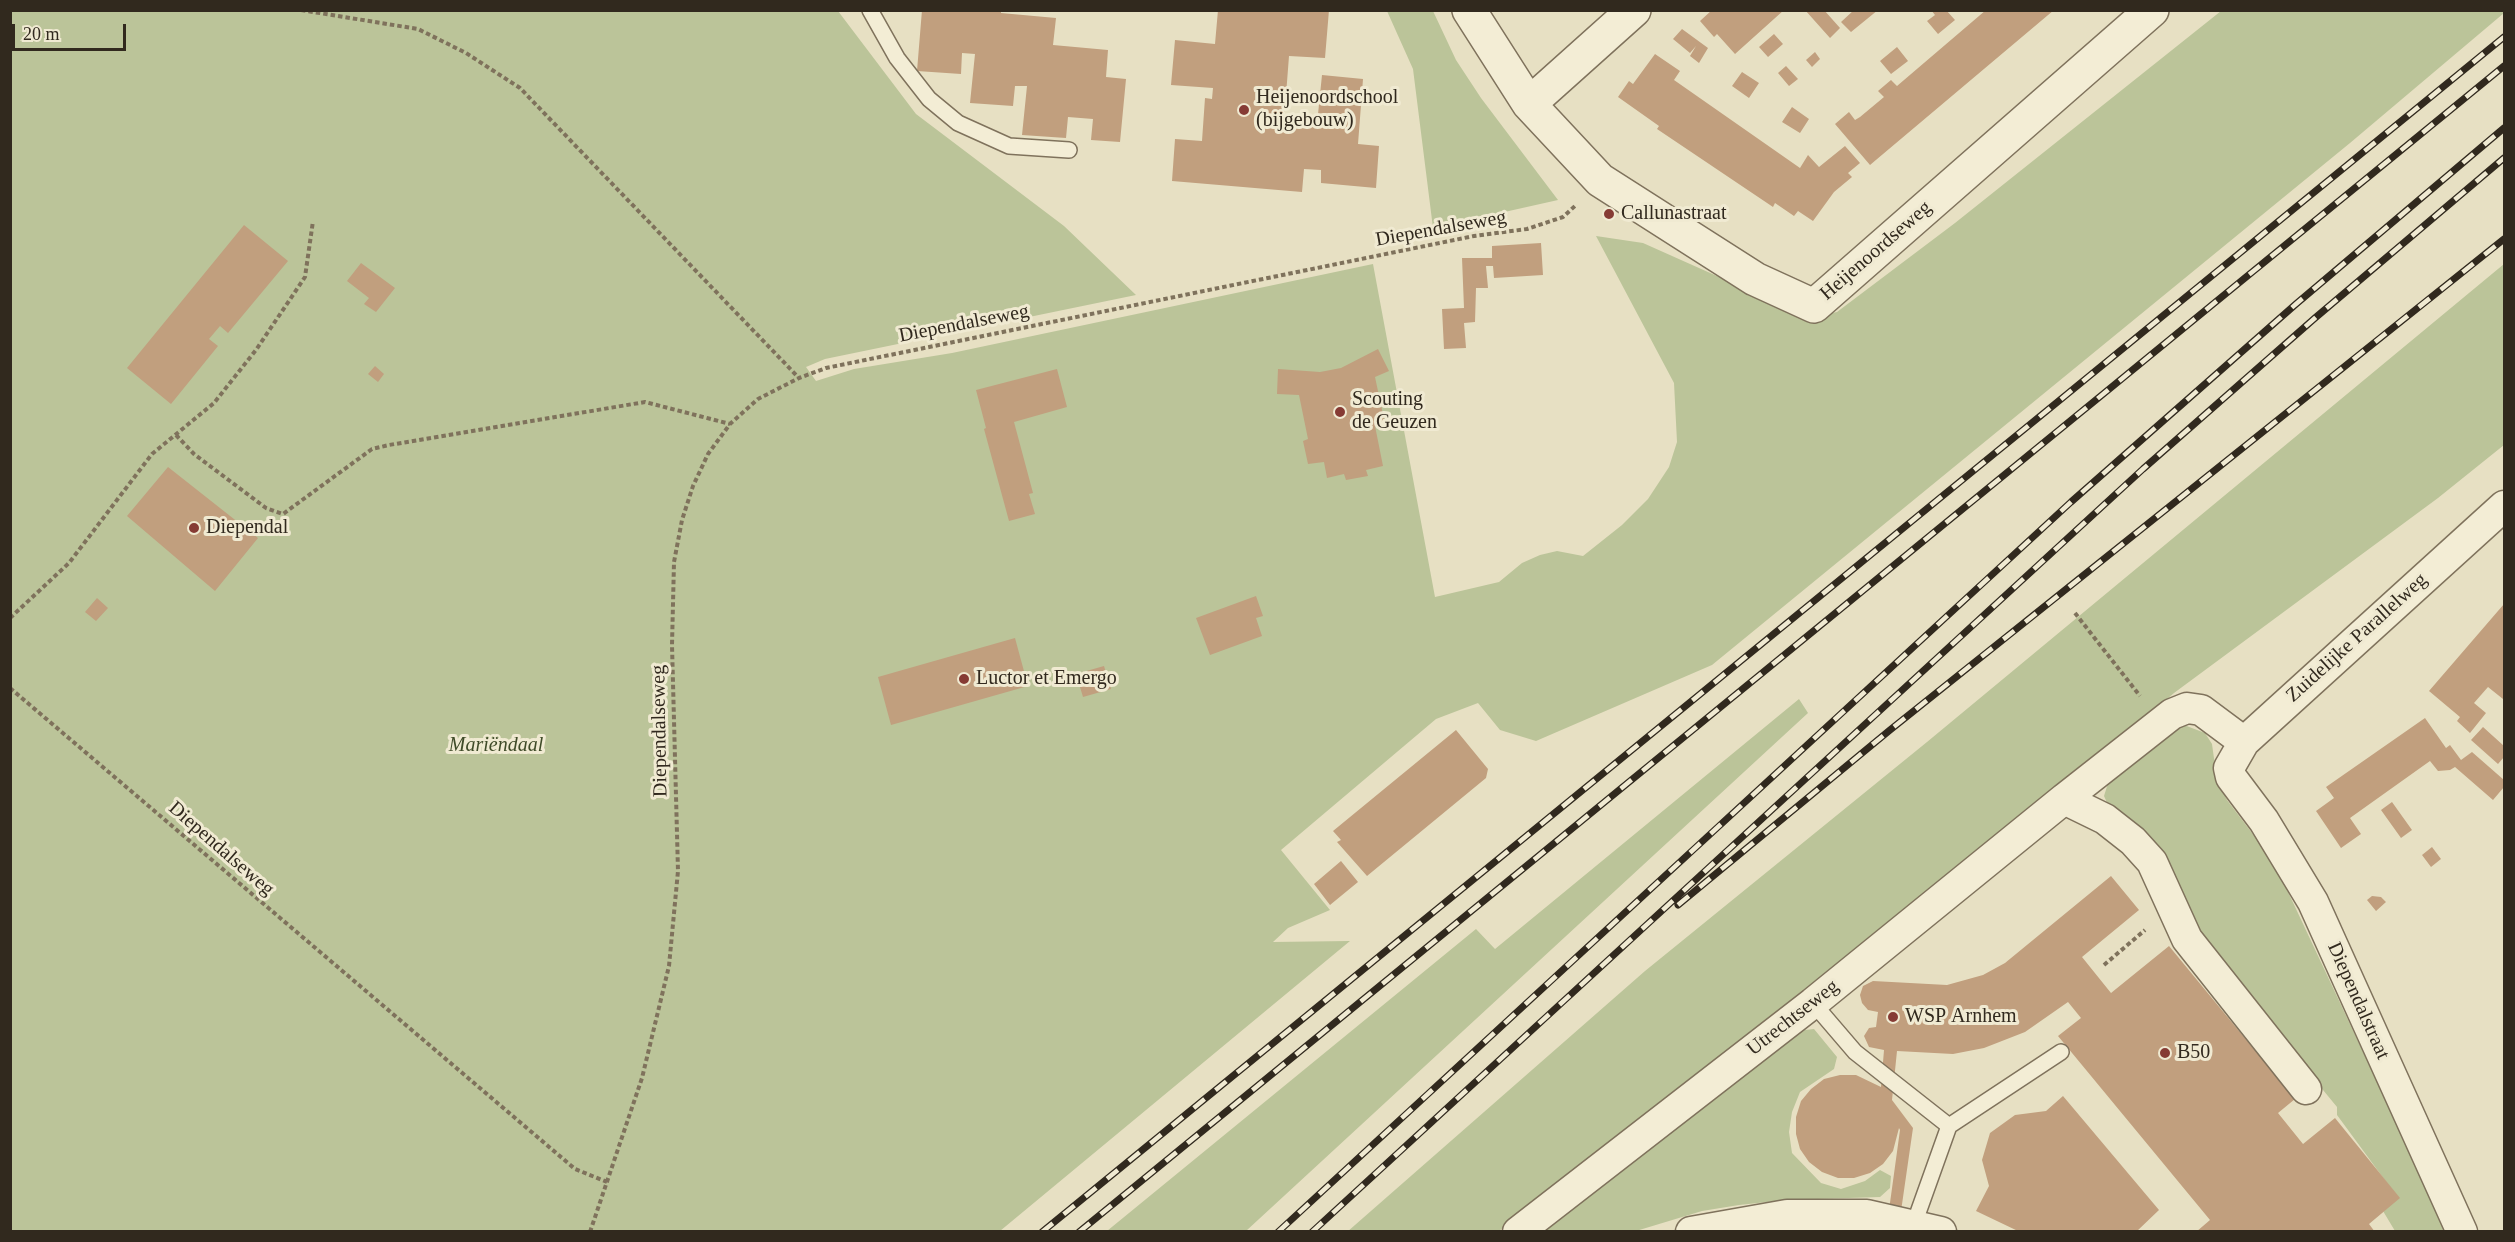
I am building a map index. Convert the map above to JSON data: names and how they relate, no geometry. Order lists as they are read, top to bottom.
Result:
{
  "streets": {
    "street": [
      "Heijenoordseweg",
      "Zuidelijke Parallelweg",
      "Diependalstraat",
      "Utrechtseweg"
    ],
    "path": ["Diependalseweg"]
  },
  "crossings": [
    ["Diependalseweg", "Heijenoordseweg"],
    ["Zuidelijke Parallelweg", "Diependalstraat"],
    ["Zuidelijke Parallelweg", "Utrechtseweg"]
  ],
  "parks": ["Mariëndaal"],
  "places": [
    "Heijenoordschool (bijgebouw)",
    "Callunastraat",
    "Scouting de Geuzen",
    "Diependal",
    "Luctor et Emergo",
    "WSP Arnhem",
    "B50"
  ],
  "scale_bar": "20 m"
}
